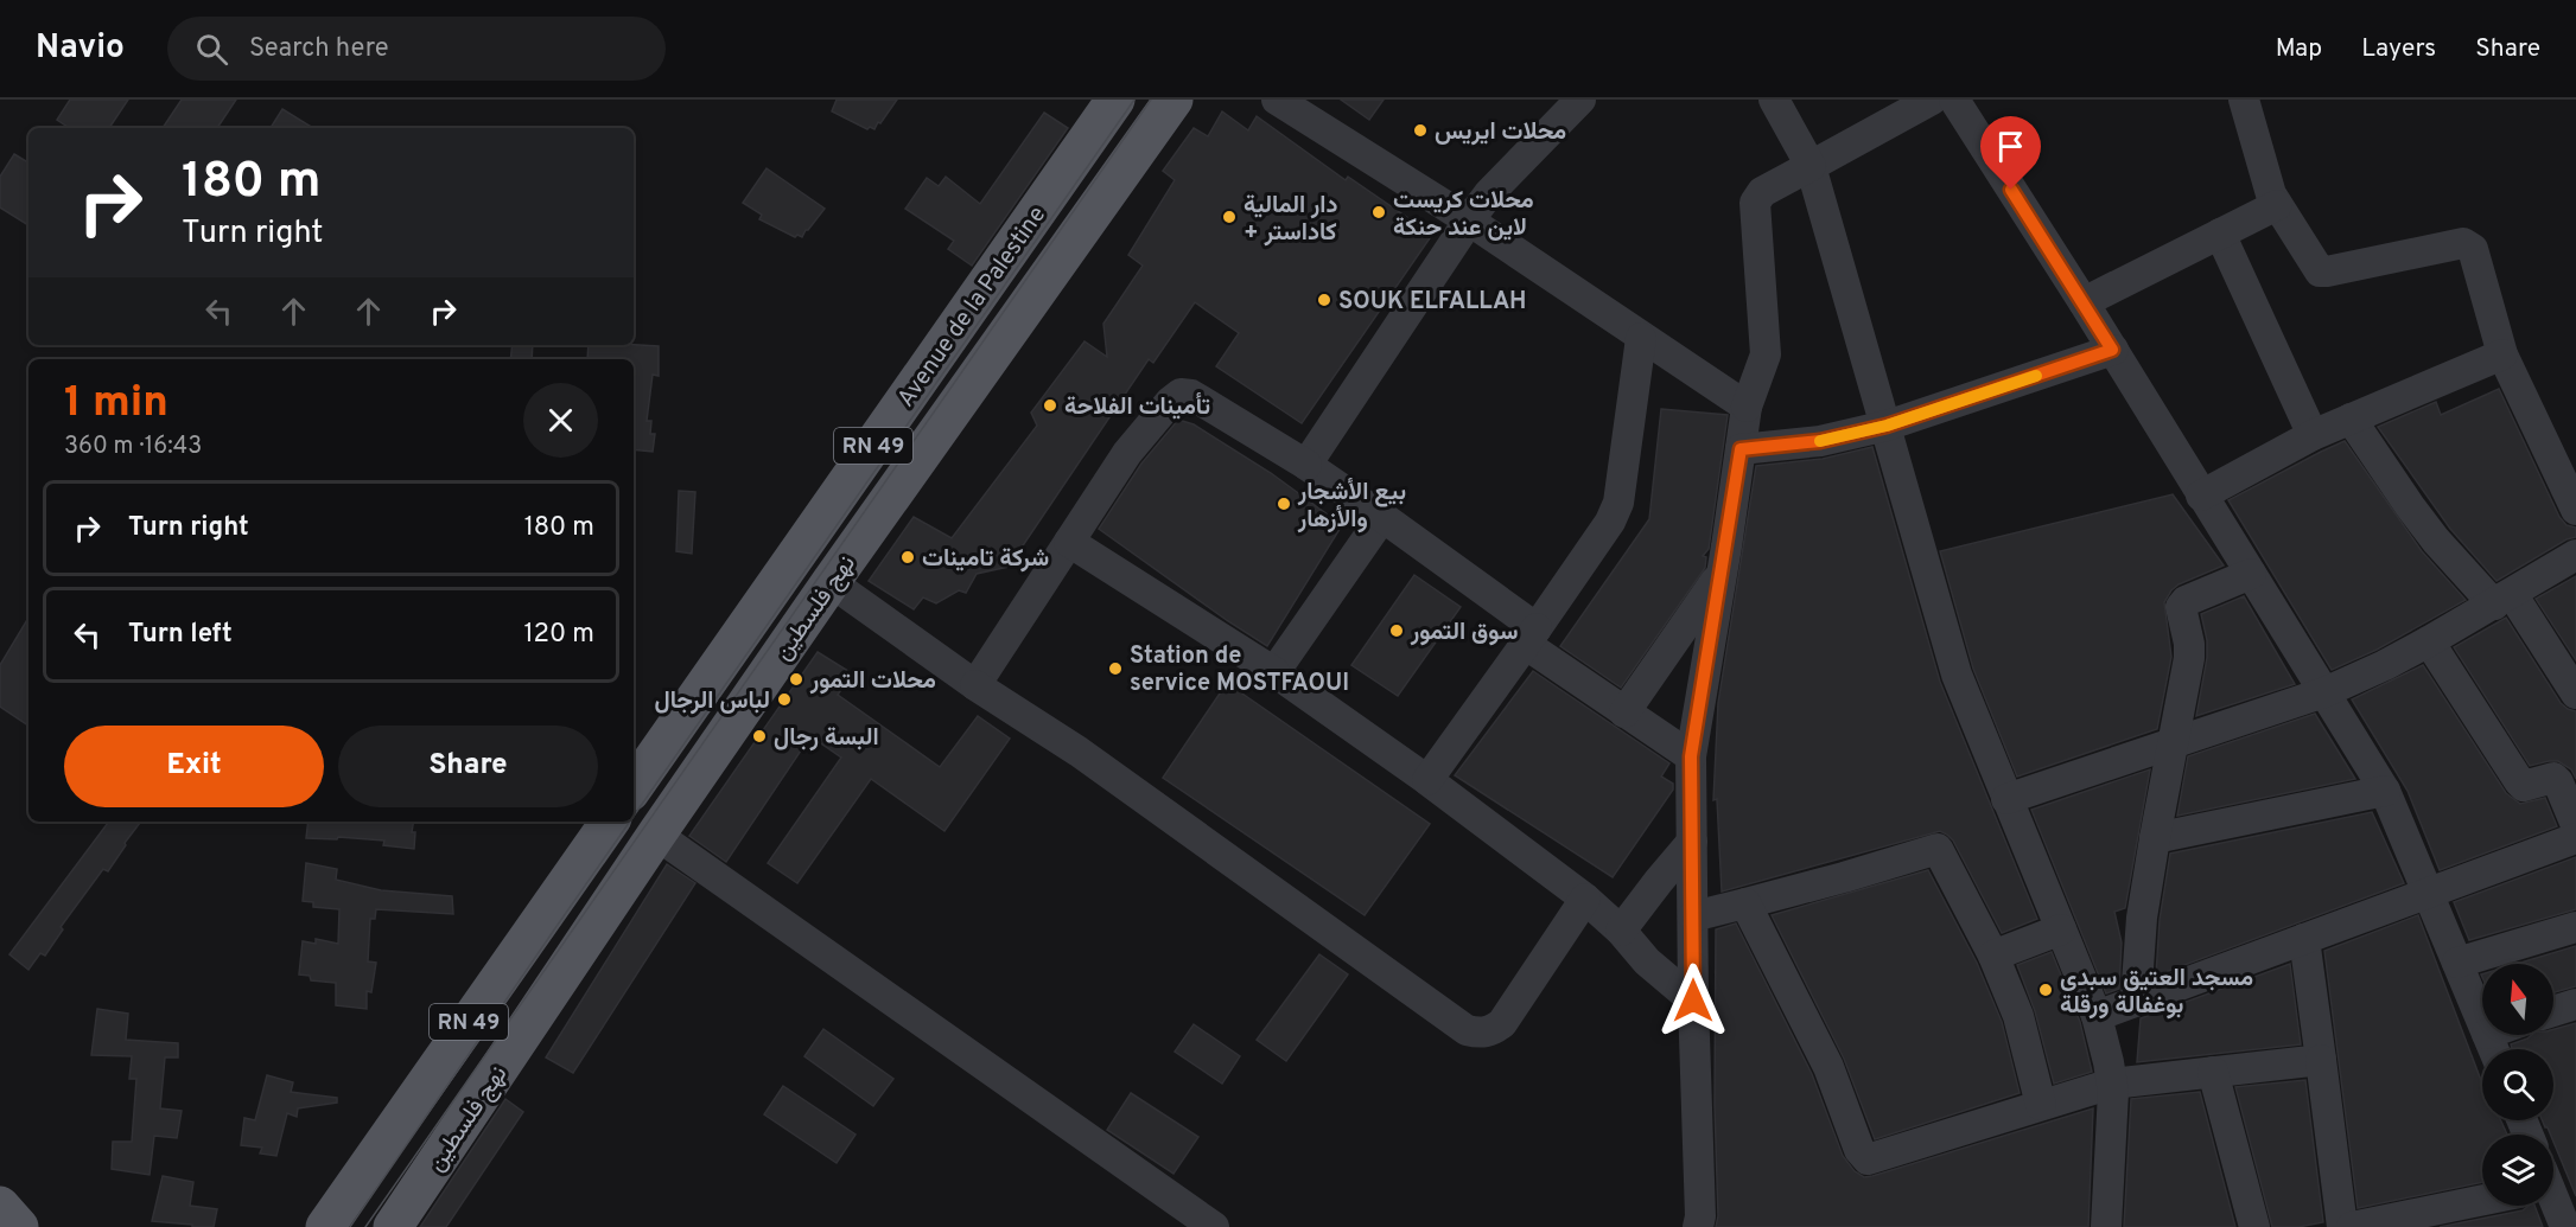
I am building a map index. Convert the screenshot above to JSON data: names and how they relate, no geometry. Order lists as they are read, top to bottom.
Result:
{
  "streets": {
    "main road": ["Avenue de la Palestine", "RN 49", "نهج فلسطين"]
  },
  "places": [
    "محلات ايريس",
    "محلات كريست لاين عند حنكة",
    "دار المالية + كاداستر",
    "SOUK ELFALLAH",
    "تأمينات الفلاحة",
    "بيع الأشجار والأزهار",
    "شركة تامينات",
    "سوق التمور",
    "Station de service MOSTFAOUI",
    "محلات التمور",
    "لباس الرجال",
    "البسة رجال",
    "مسجد العتيق سبدي بوغفالة ورقلة"
  ],
  "north": "top",
  "page": {
    "header": "Navio",
    "search": "Search here",
    "nav": ["Map", "Layers", "Share"],
    "turn": ["180 m", "Turn right"],
    "heading": ["1 min", "360 m · 16:43"],
    "list": [
      {
        "name": "Turn right",
        "value": "180 m"
      },
      {
        "name": "Turn left",
        "value": "120 m"
      }
    ],
    "buttons": ["Exit", "Share"]
  }
}
